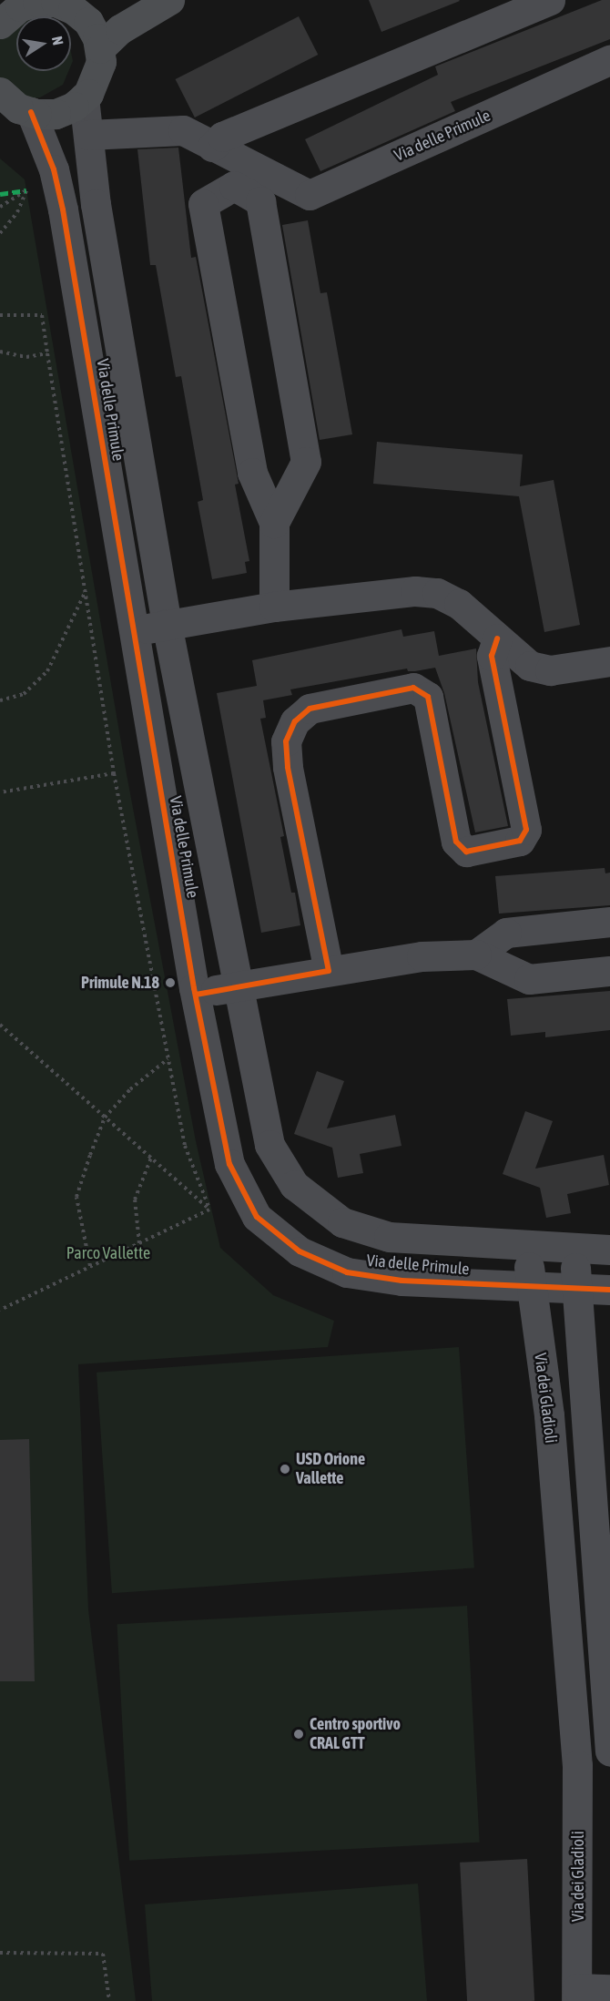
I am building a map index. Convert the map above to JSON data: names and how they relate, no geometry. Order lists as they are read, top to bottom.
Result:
{
  "streets": {
    "street": ["Via delle Primule", "Via dei Gladioli"]
  },
  "crossings": [
    ["Via delle Primule", "Via dei Gladioli"]
  ],
  "parks": ["Parco Vallette"],
  "places": ["Primule N.18", "USD Orione Vallette", "Centro sportivo CRAL GTT"],
  "north": "right"
}
